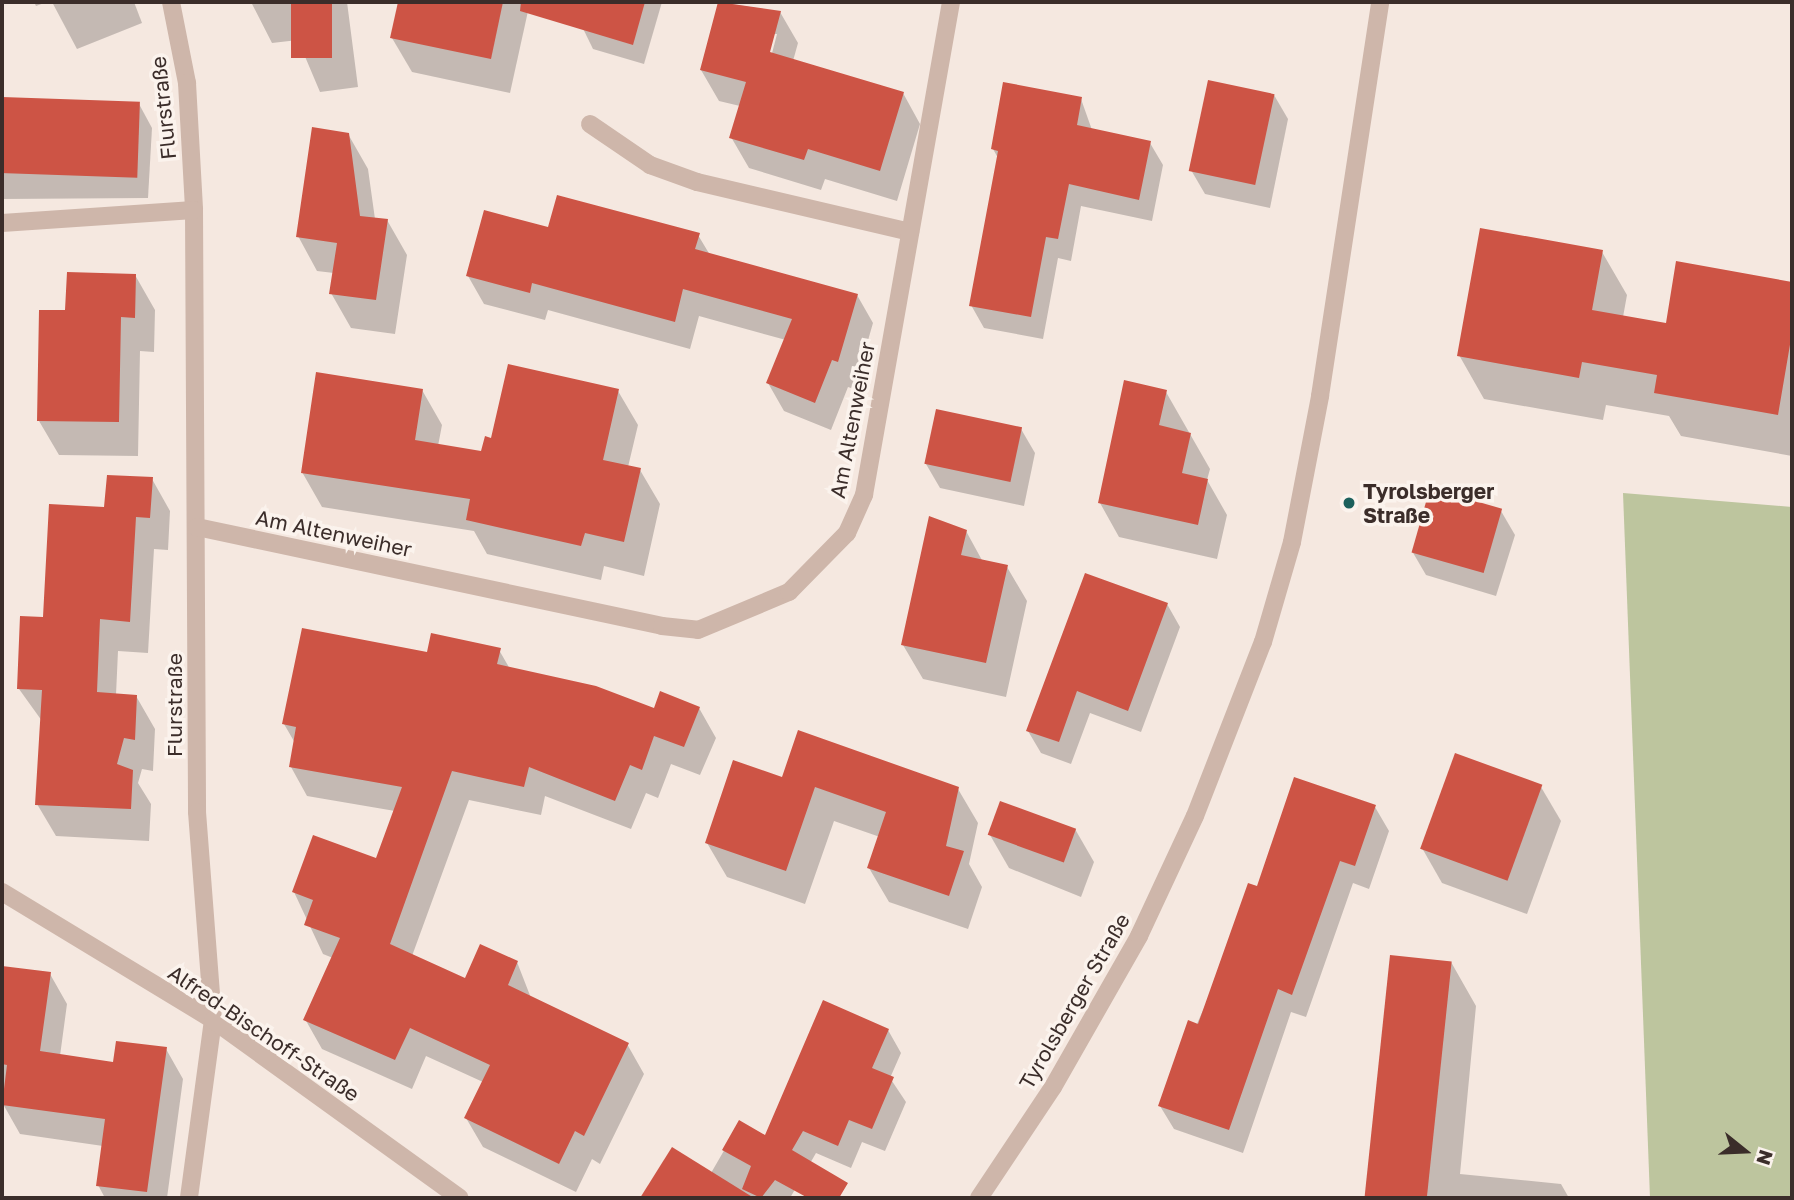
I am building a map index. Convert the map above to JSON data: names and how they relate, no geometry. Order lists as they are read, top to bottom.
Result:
{
  "streets": {
    "street": [
      "Flurstraße",
      "Am Altenweiher",
      "Tyrolsberger Straße",
      "Alfred-Bischoff-Straße"
    ]
  },
  "crossings": [
    ["Flurstraße", "Am Altenweiher"],
    ["Flurstraße", "Alfred-Bischoff-Straße"]
  ],
  "places": ["Tyrolsberger Straße"],
  "north": "right"
}
